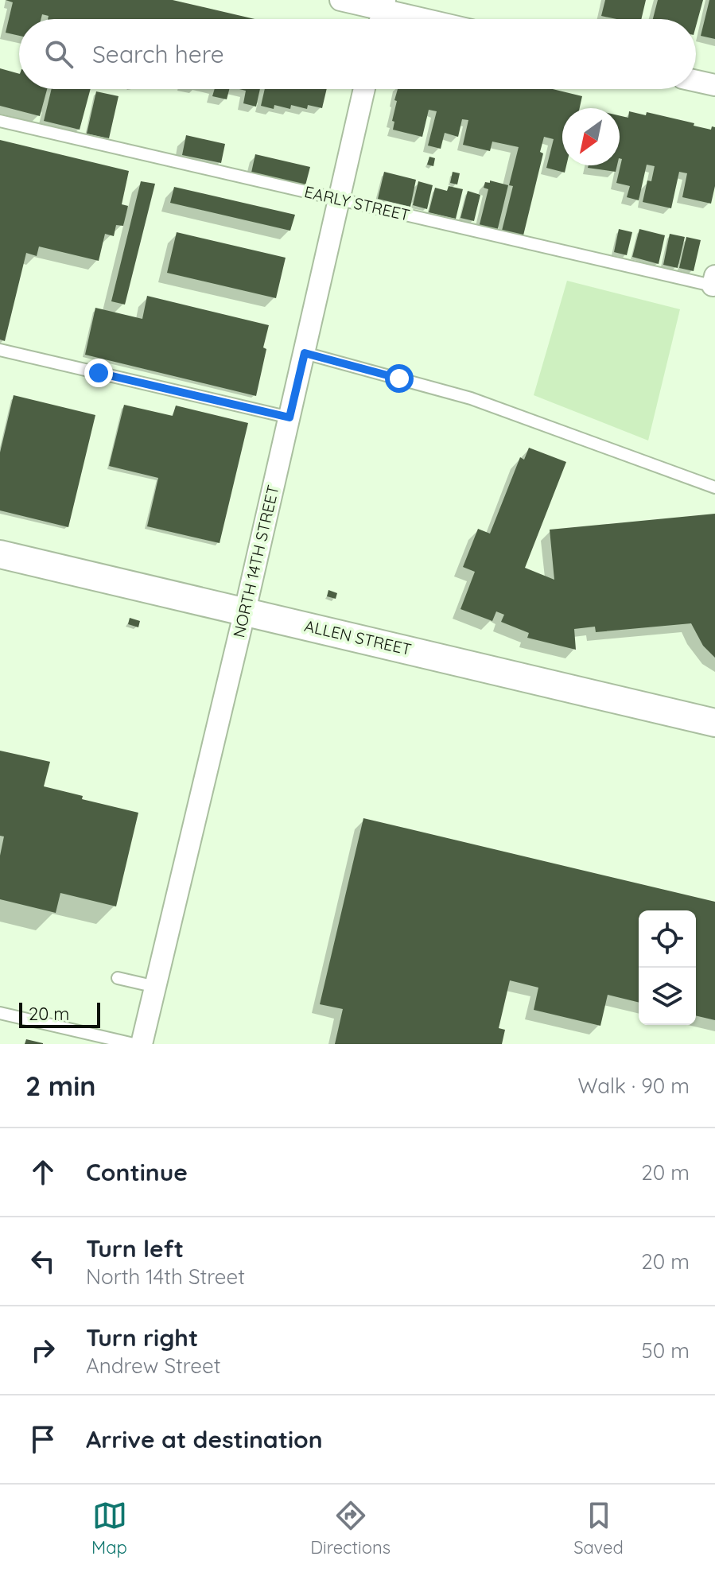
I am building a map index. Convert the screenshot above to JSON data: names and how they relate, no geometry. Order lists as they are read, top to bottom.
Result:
{
  "streets": {
    "street": ["NORTH 14TH STREET", "ALLEN STREET"],
    "lane": ["EARLY STREET"]
  },
  "crossings": [
    ["EARLY STREET", "NORTH 14TH STREET"],
    ["NORTH 14TH STREET", "ALLEN STREET"]
  ],
  "scale_bar": "20 m",
  "north": "bottom left",
  "page": {
    "search": "Search here",
    "scale": "20 m",
    "heading": ["2 min", "Walk · 90 m"],
    "list": [
      ["Continue", "20 m"],
      ["Turn left", "North 14th Street", "20 m"],
      ["Turn right", "Andrew Street", "50 m"],
      "Arrive at destination"
    ],
    "nav": ["Map", "Directions", "Saved"]
  }
}
